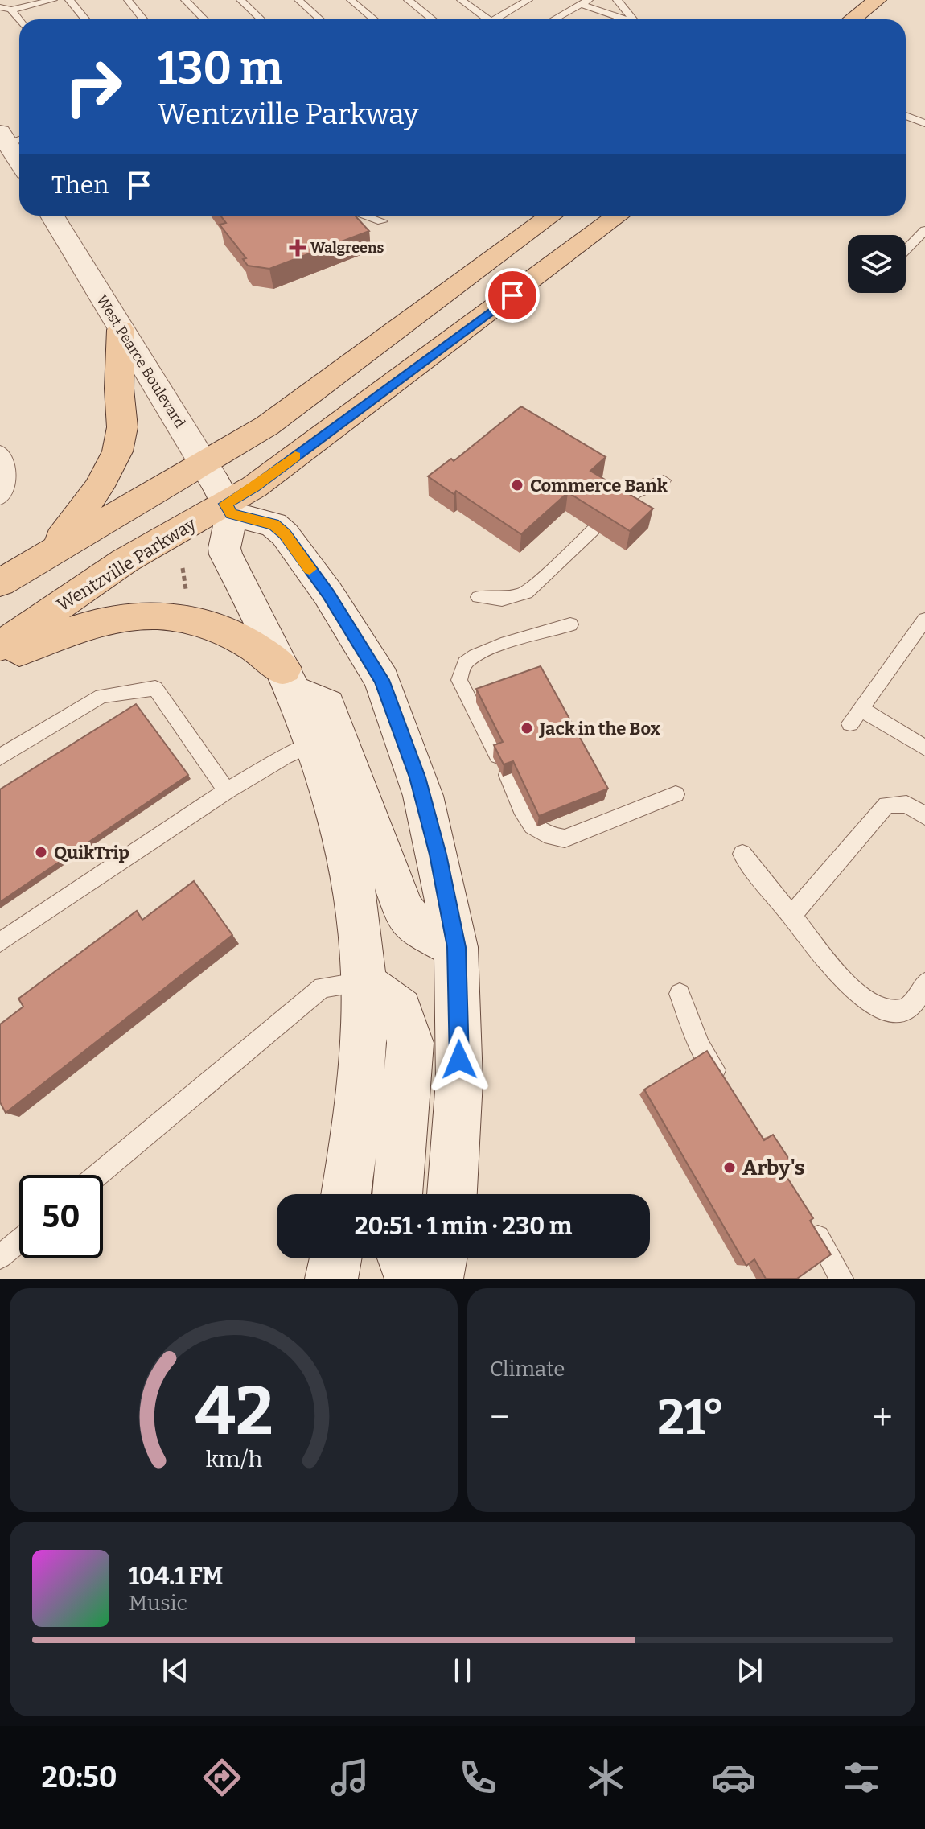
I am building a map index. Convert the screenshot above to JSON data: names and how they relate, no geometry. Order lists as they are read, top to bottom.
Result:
{
  "streets": {
    "main road": ["West Pearce Boulevard", "Wentzville Parkway"]
  },
  "crossings": [
    ["West Pearce Boulevard", "Wentzville Parkway"]
  ],
  "places": {
    "health": ["Walgreens"],
    "other": [
      "Commerce Bank",
      "Jack in the Box",
      "QuikTrip",
      "Arby's"
    ]
  },
  "page": {
    "turn": ["130 m", "Wentzville Parkway"],
    "then": "Then",
    "limit": "50",
    "trip": "20:51 · 1 min · 230 m",
    "tile": "Climate",
    "heat": ["−", "21°", "+"],
    "song": ["104.1 FM", "Music"],
    "tabs": "20:50",
    "gauge": ["42", "km/h"]
  }
}
